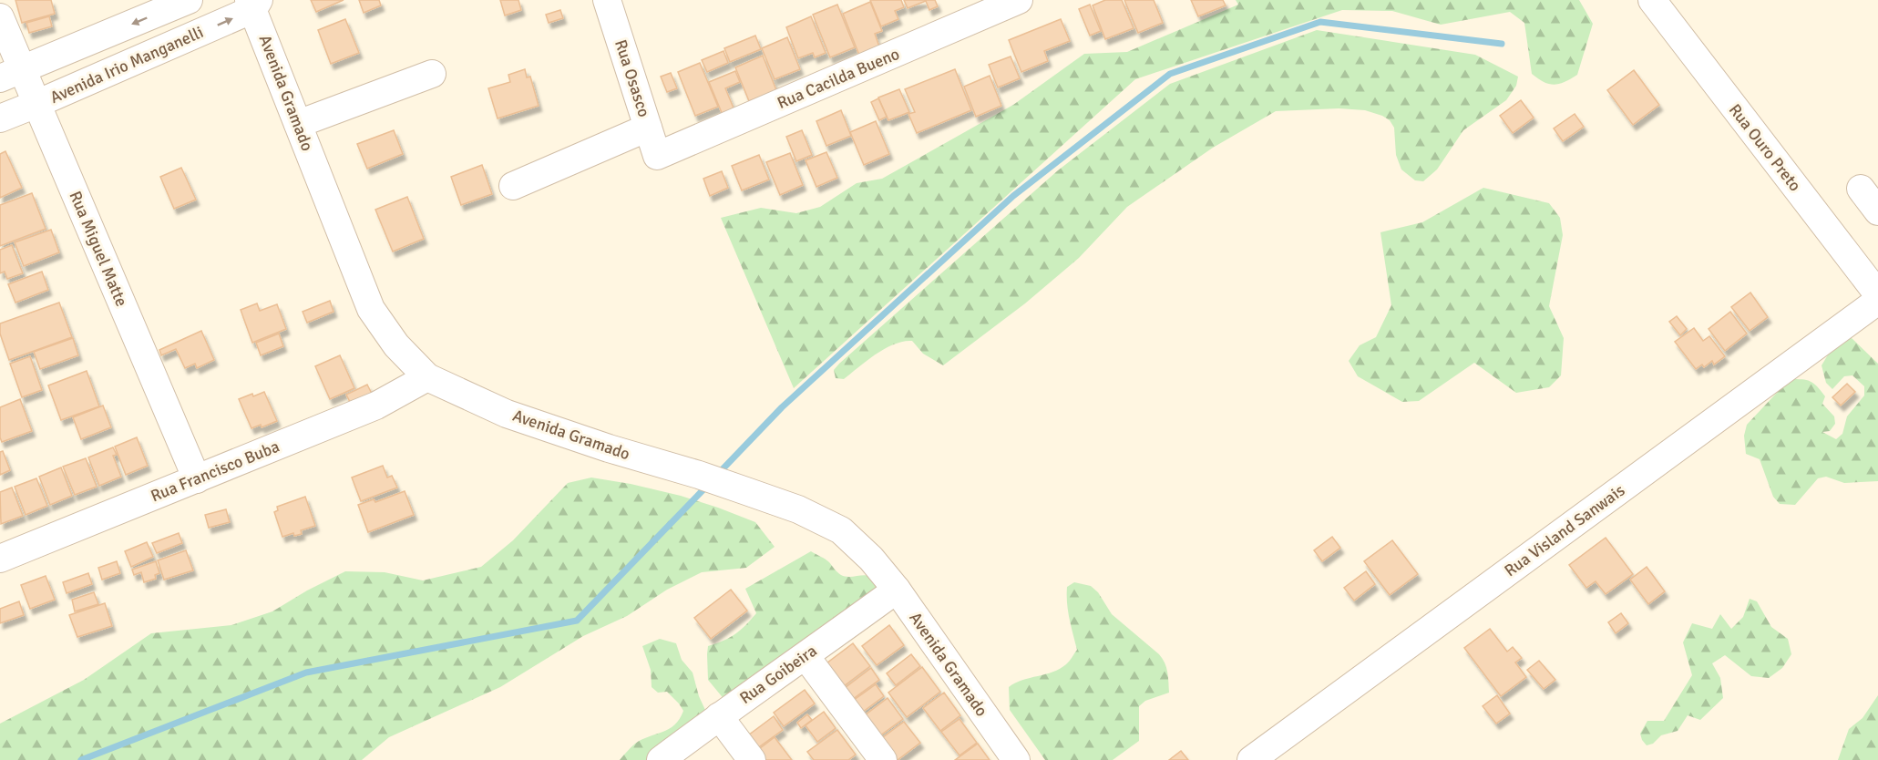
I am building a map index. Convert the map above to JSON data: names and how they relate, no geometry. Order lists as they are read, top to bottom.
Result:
{
  "streets": {
    "street": [
      "Avenida Irio Manganelli",
      "Rua Osasco",
      "Rua Cacilda Bueno",
      "Avenida Gramado",
      "Rua Ouro Preto",
      "Rua Miguel Matte",
      "Rua Francisco Buba",
      "Rua Visland Sanwais",
      "Rua Goibeira"
    ]
  },
  "crossings": [
    ["Avenida Irio Manganelli", "Avenida Gramado"],
    ["Avenida Irio Manganelli", "Rua Miguel Matte"],
    ["Rua Osasco", "Rua Cacilda Bueno"],
    ["Avenida Gramado", "Rua Francisco Buba"],
    ["Avenida Gramado", "Rua Goibeira"],
    ["Rua Miguel Matte", "Rua Francisco Buba"]
  ]
}
